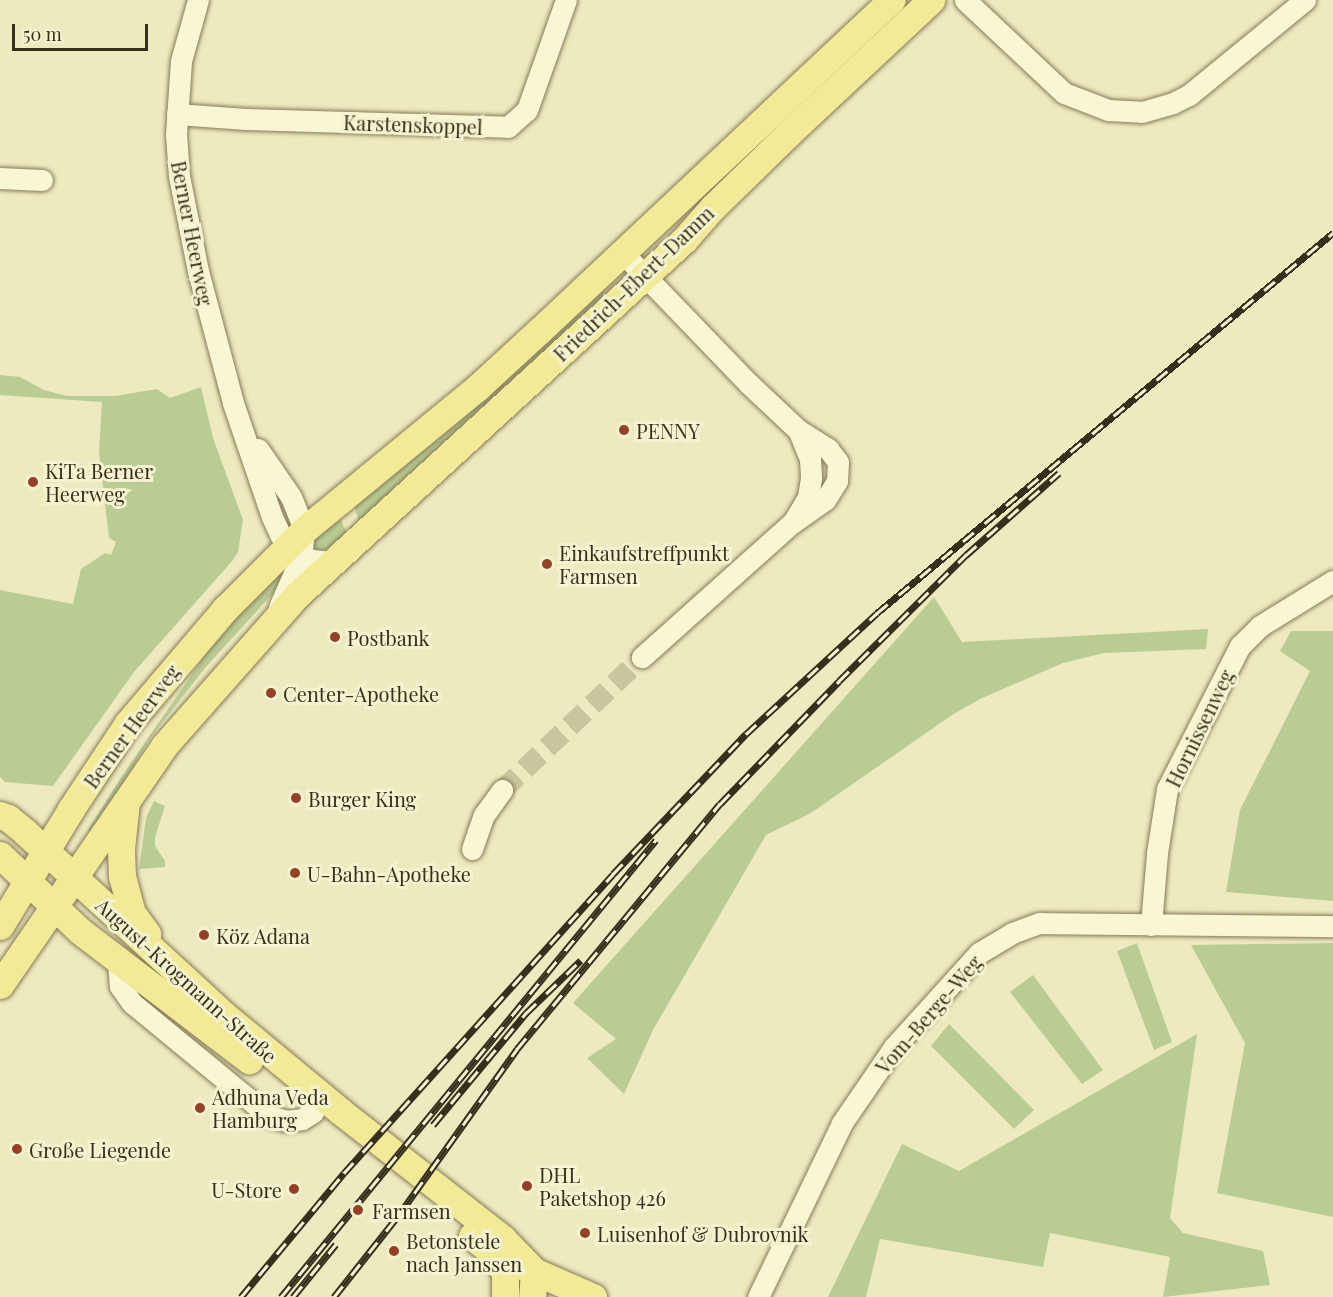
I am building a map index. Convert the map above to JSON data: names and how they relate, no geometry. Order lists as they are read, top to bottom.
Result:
{
  "streets": {
    "main road": ["Berner Heerweg", "Friedrich-Ebert-Damm", "August-Krogmann-Straße"],
    "street": ["Karstenskoppel", "Hornissenweg", "Vom-Berge-Weg"]
  },
  "crossings": [
    ["Karstenskoppel", "Berner Heerweg"],
    ["Berner Heerweg", "Friedrich-Ebert-Damm"],
    ["Berner Heerweg", "August-Krogmann-Straße"],
    ["Hornissenweg", "Vom-Berge-Weg"]
  ],
  "places": [
    "PENNY",
    "KiTa Berner Heerweg",
    "Einkaufstreffpunkt Farmsen",
    "Postbank",
    "Center-Apotheke",
    "Burger King",
    "U-Bahn-Apotheke",
    "Köz Adana",
    "Adhuna Veda Hamburg",
    "Große Liegende",
    "DHL Paketshop 426",
    "U-Store",
    "Farmsen",
    "Luisenhof & Dubrovnik",
    "Betonstele nach Janssen"
  ],
  "scale_bar": "50 m"
}
